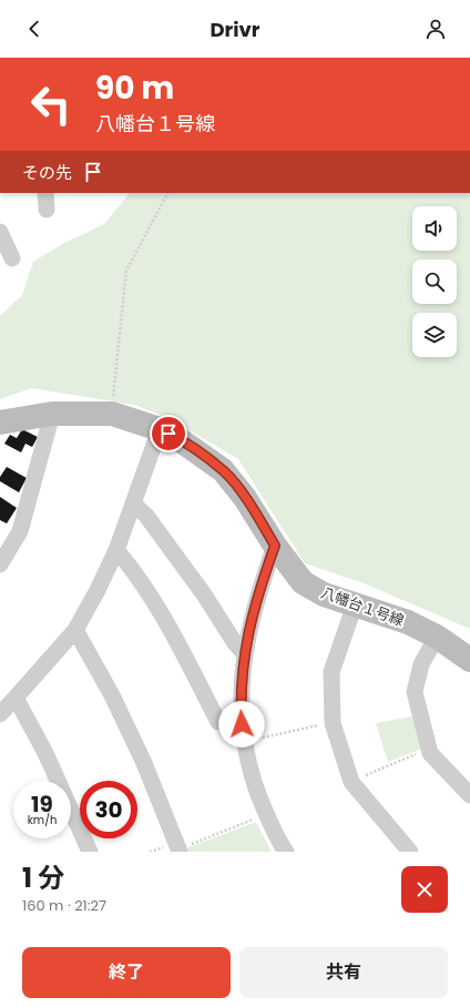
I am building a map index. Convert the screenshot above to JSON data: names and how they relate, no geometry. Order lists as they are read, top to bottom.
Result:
{
  "streets": {
    "street": ["八幡台１号線"]
  },
  "page": {
    "header": "Drivr",
    "turn": ["90 m", "八幡台１号線"],
    "then": "その先",
    "speed": "19 km/h",
    "limit": "30",
    "heading": ["1 分", "160 m · 21:27"],
    "buttons": ["終了", "共有"]
  }
}
